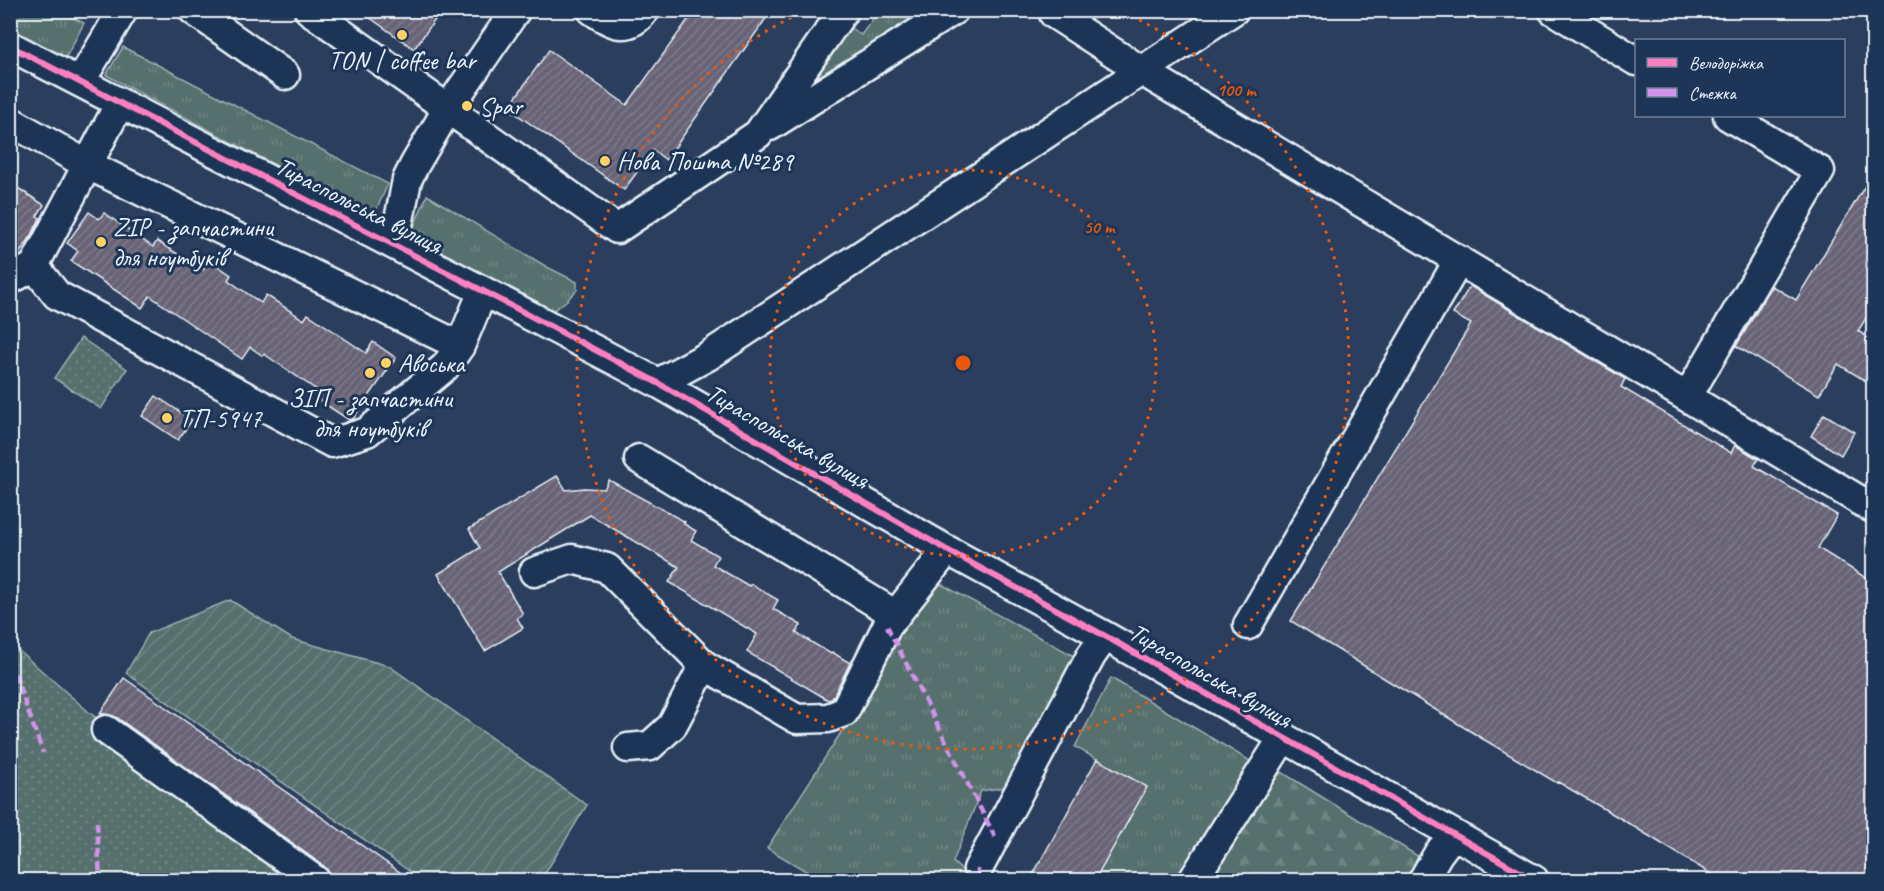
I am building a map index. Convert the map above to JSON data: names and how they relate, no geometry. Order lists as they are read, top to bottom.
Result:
{
  "streets": {
    "street": ["Тираспольська вулиця"]
  },
  "places": [
    "TON | coffee bar",
    "Spar",
    "Нова Пошта №289",
    "ZIP - запчастини для ноутбуків",
    "Авоська",
    "ЗІП - запчастини для ноутбуків",
    "ТП-5947"
  ],
  "legend": ["Велодоріжка", "Стежка"],
  "rings": ["100 m", "50 m"]
}
